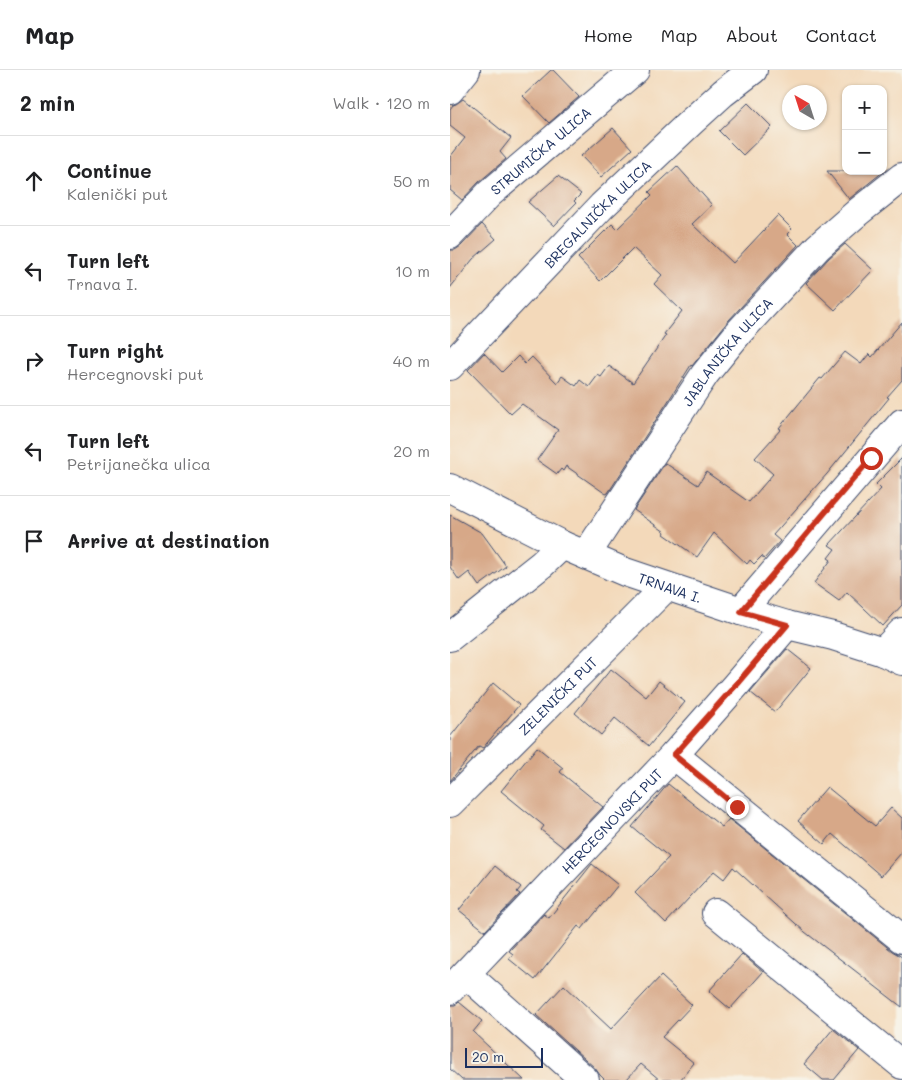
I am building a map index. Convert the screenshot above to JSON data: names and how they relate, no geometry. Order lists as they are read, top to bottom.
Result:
{
  "streets": {
    "street": [
      "STRUMIČKA ULICA",
      "BREGALNIČKA ULICA",
      "JABLANIČKA ULICA",
      "TRNAVA I.",
      "ZELENIČKI PUT",
      "HERCEGNOVSKI PUT"
    ]
  },
  "crossings": [
    ["JABLANIČKA ULICA", "TRNAVA I."],
    ["TRNAVA I.", "ZELENIČKI PUT"],
    ["TRNAVA I.", "HERCEGNOVSKI PUT"]
  ],
  "scale_bar": "20 m",
  "north": "top left",
  "page": {
    "header": "Map",
    "nav": [
      "Home",
      "Map",
      "About",
      "Contact"
    ],
    "heading": ["2 min", "Walk · 120 m"],
    "map_buttons": ["+", "−"],
    "list": [
      ["Continue", "Kalenički put", "50 m"],
      ["Turn left", "Trnava I.", "10 m"],
      ["Turn right", "Hercegnovski put", "40 m"],
      ["Turn left", "Petrijanečka ulica", "20 m"],
      "Arrive at destination"
    ],
    "scale": "20 m"
  }
}
